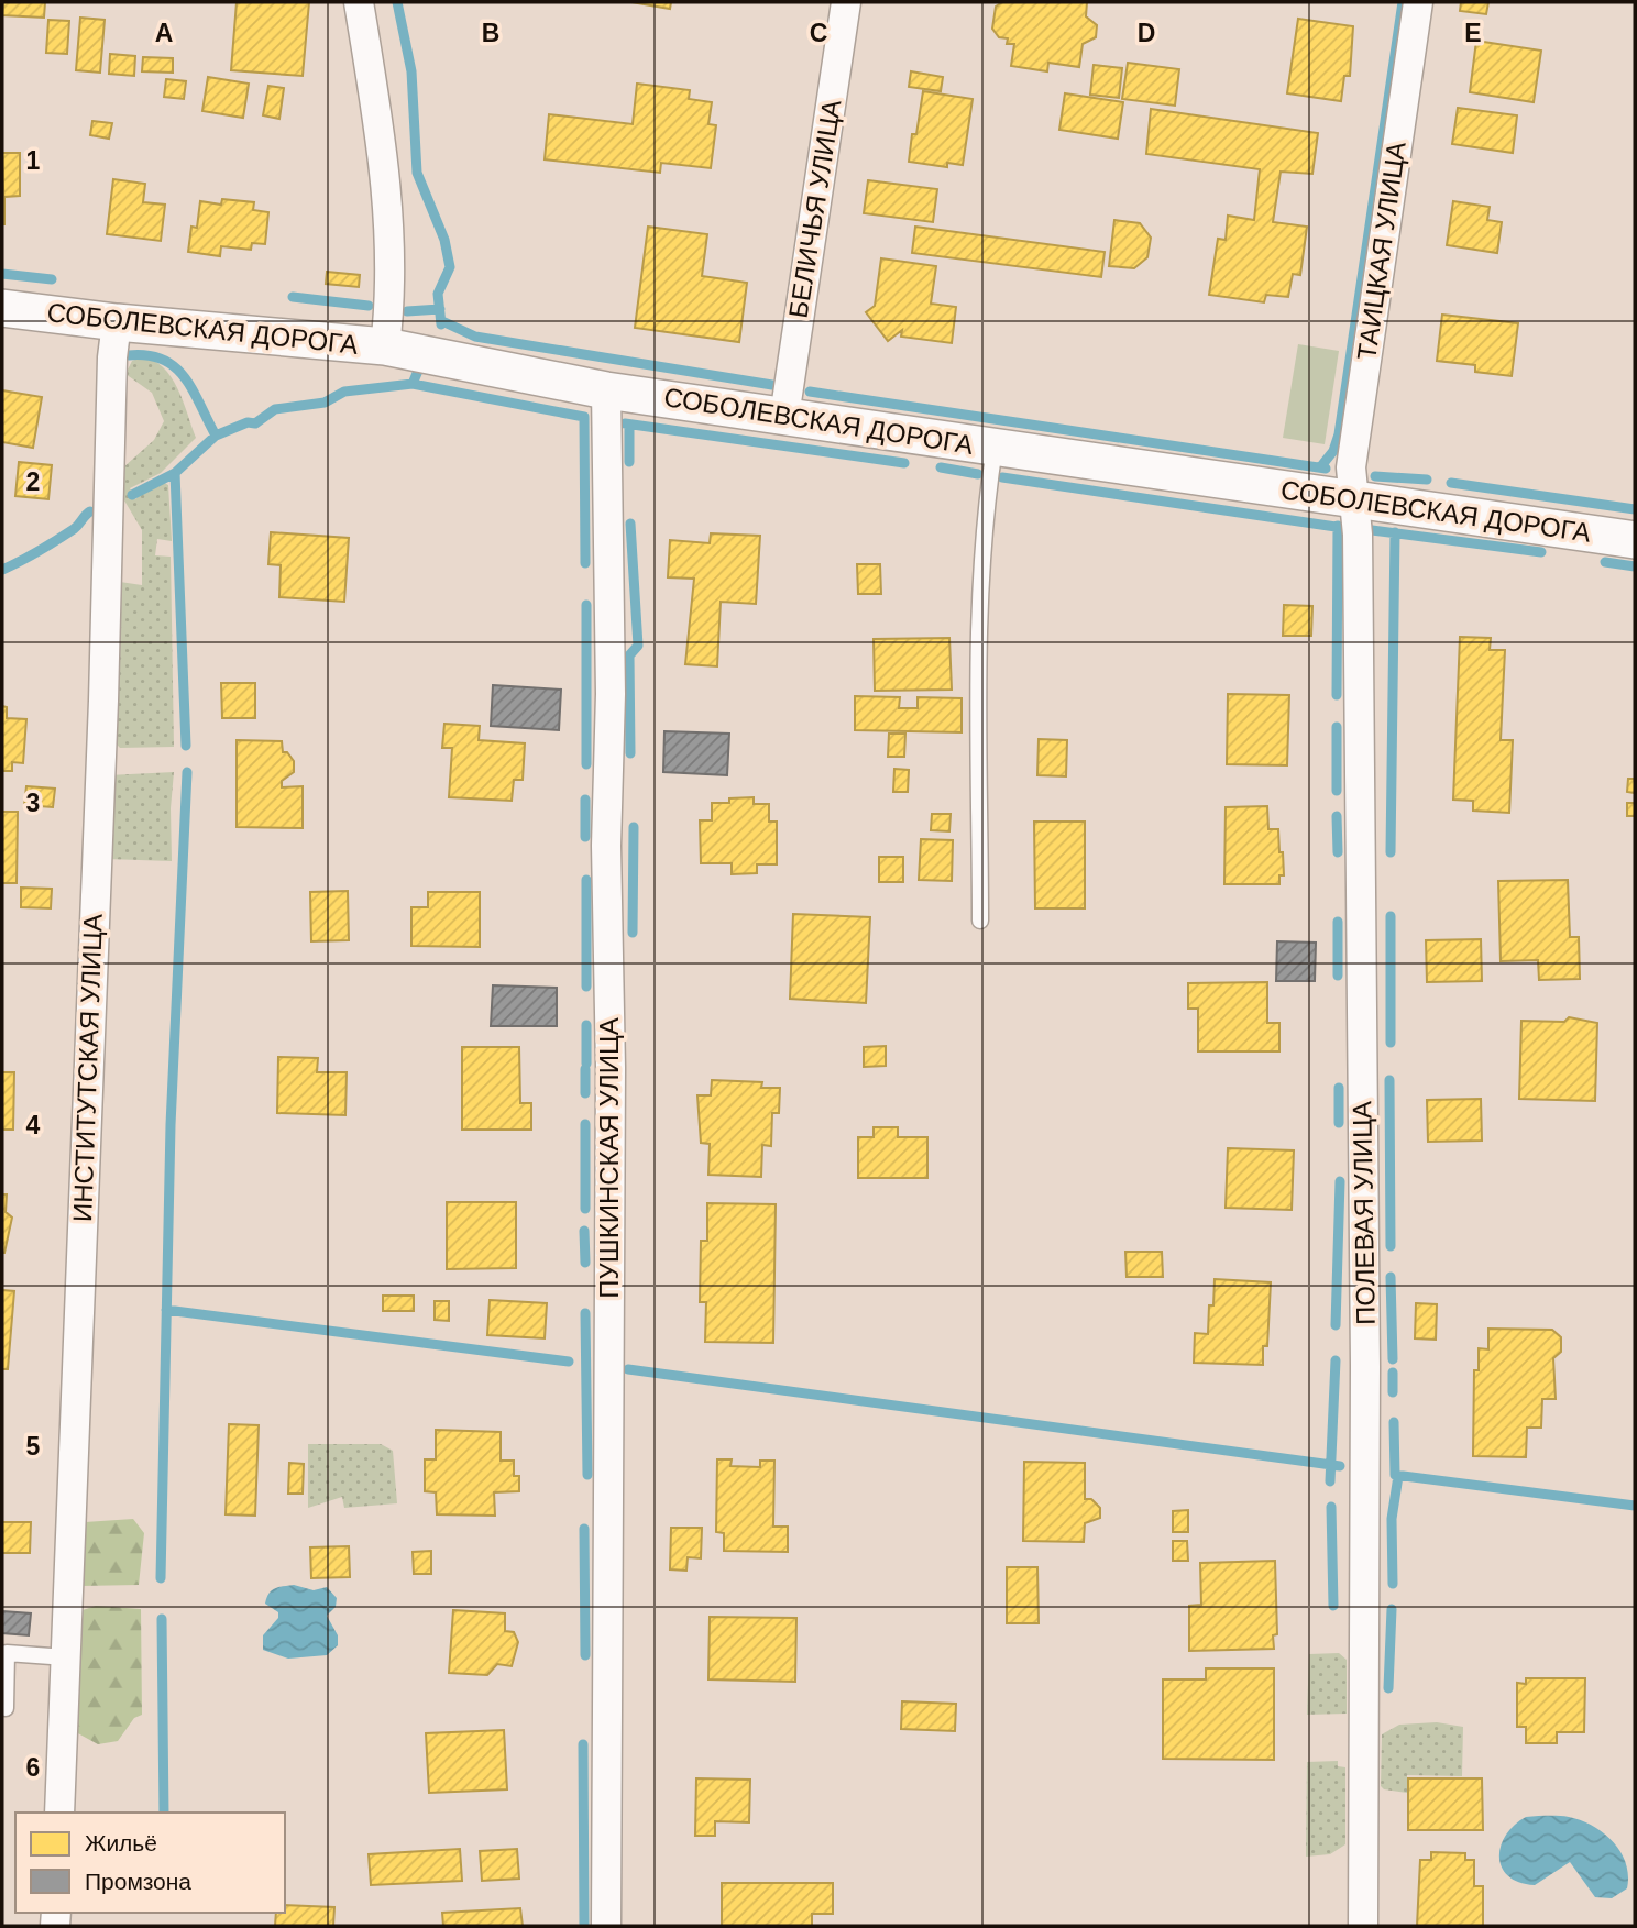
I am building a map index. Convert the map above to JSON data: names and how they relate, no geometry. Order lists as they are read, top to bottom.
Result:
{
  "streets": {
    "street": [
      "БЕЛИЧЬЯ УЛИЦА",
      "ТАИЦКАЯ УЛИЦА",
      "СОБОЛЕВСКАЯ ДОРОГА",
      "ИНСТИТУТСКАЯ УЛИЦА",
      "ПУШКИНСКАЯ УЛИЦА",
      "ПОЛЕВАЯ УЛИЦА"
    ]
  },
  "crossings": [
    ["БЕЛИЧЬЯ УЛИЦА", "СОБОЛЕВСКАЯ ДОРОГА"],
    ["ТАИЦКАЯ УЛИЦА", "СОБОЛЕВСКАЯ ДОРОГА"],
    ["ТАИЦКАЯ УЛИЦА", "ПОЛЕВАЯ УЛИЦА"],
    ["СОБОЛЕВСКАЯ ДОРОГА", "ИНСТИТУТСКАЯ УЛИЦА"],
    ["СОБОЛЕВСКАЯ ДОРОГА", "ПУШКИНСКАЯ УЛИЦА"],
    ["СОБОЛЕВСКАЯ ДОРОГА", "ПОЛЕВАЯ УЛИЦА"]
  ],
  "legend": ["Жильё", "Промзона"],
  "grid": {
    "columns": [
      "A",
      "B",
      "C",
      "D",
      "E"
    ],
    "rows": [
      "1",
      "2",
      "3",
      "4",
      "5",
      "6"
    ]
  }
}
